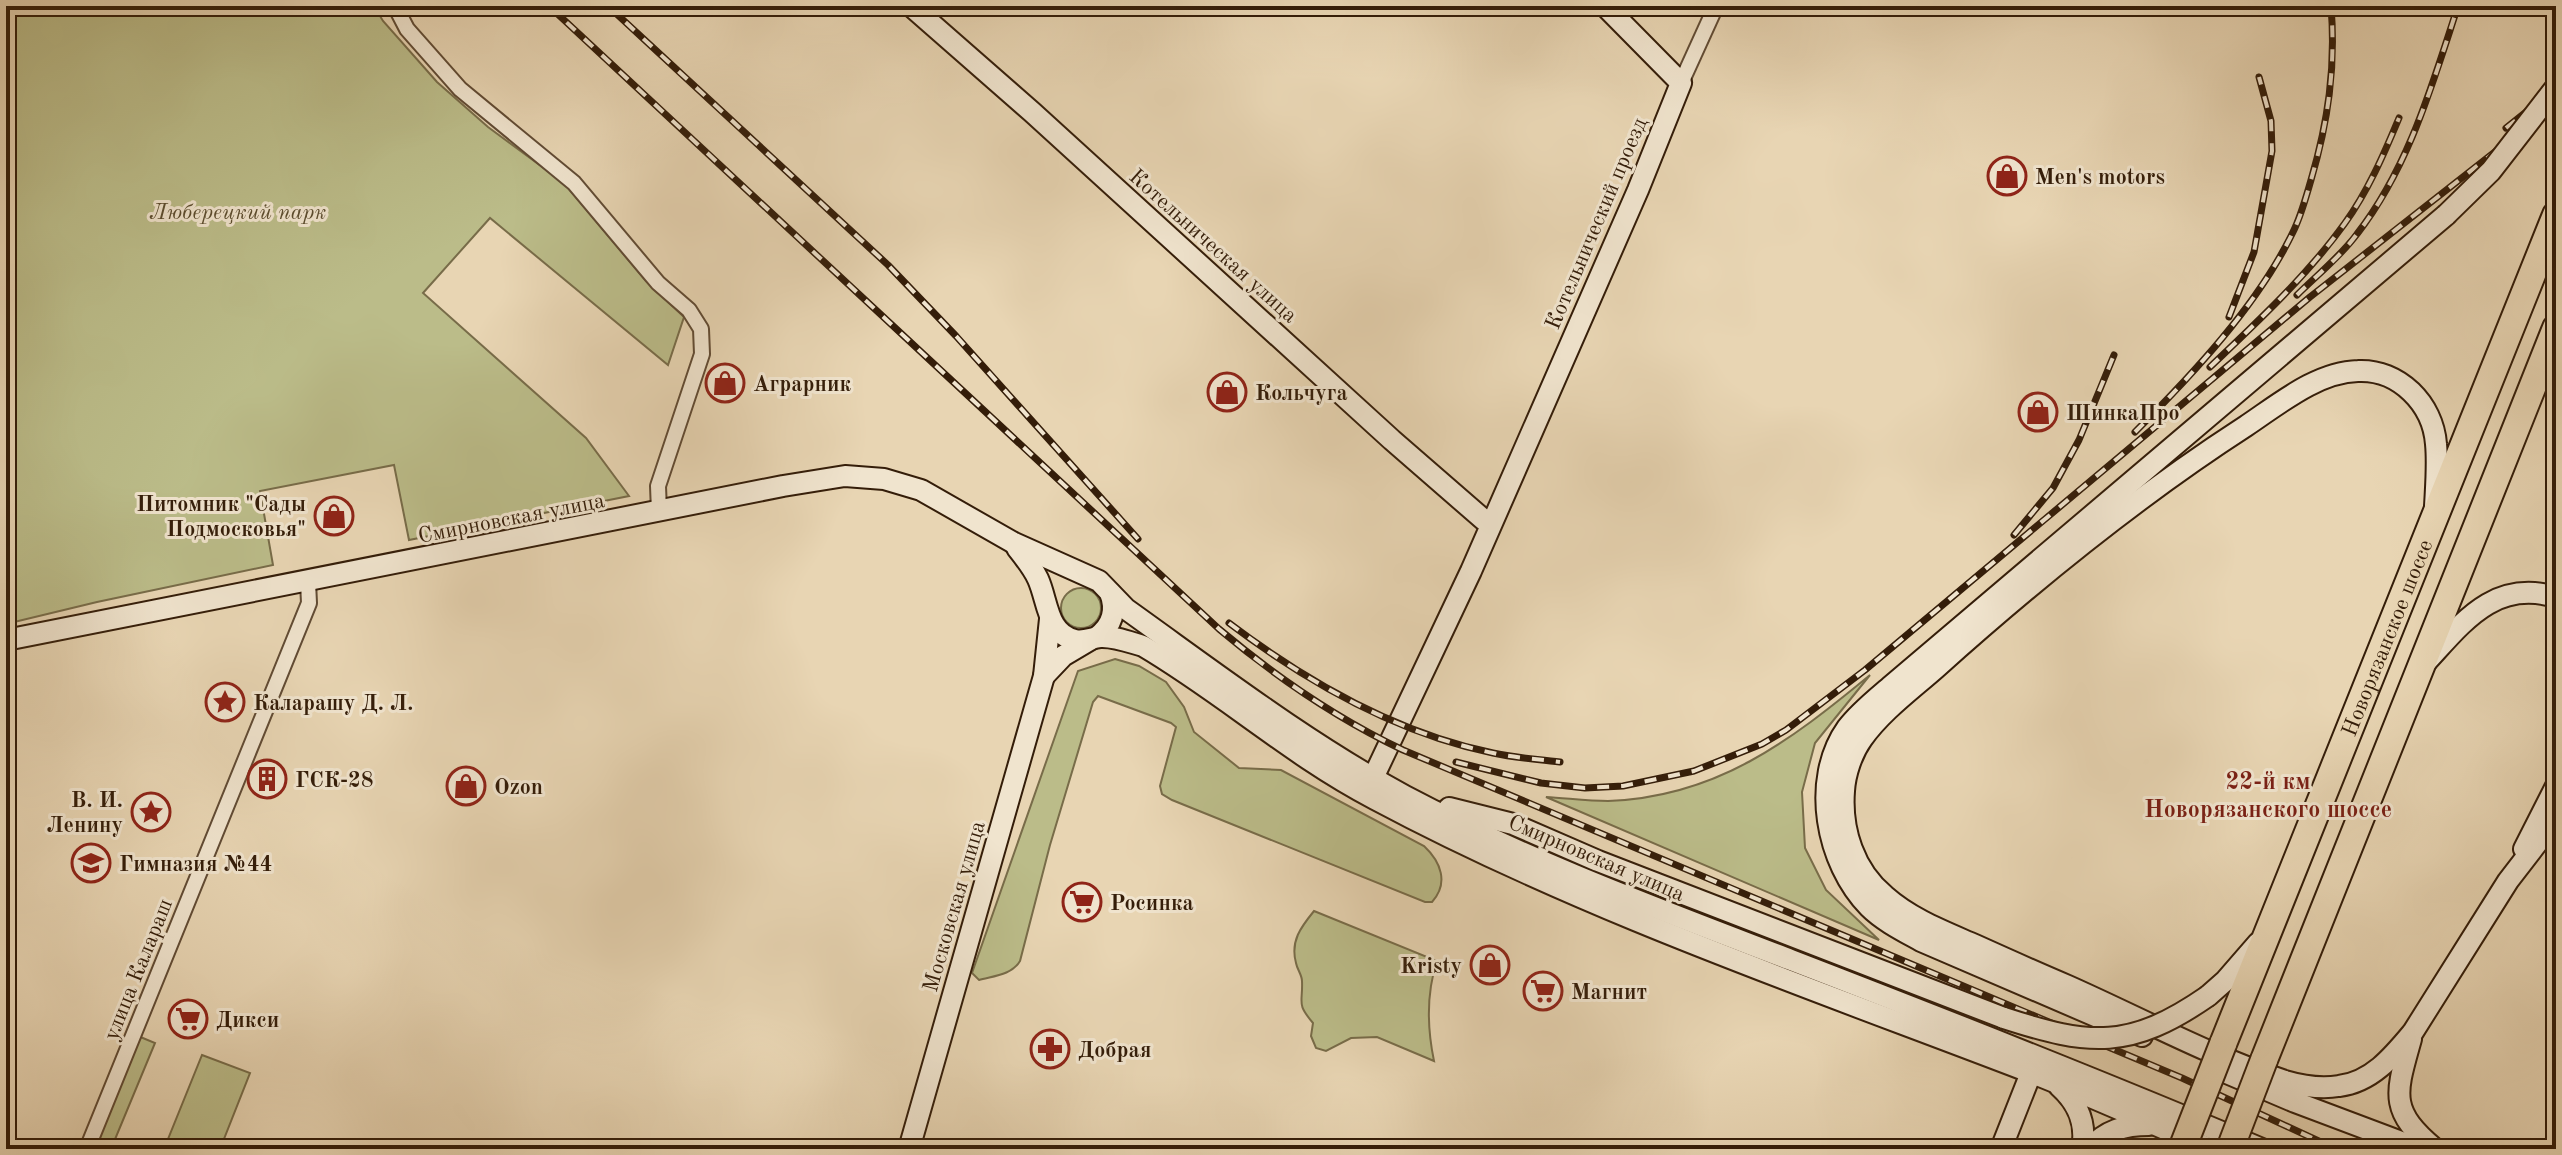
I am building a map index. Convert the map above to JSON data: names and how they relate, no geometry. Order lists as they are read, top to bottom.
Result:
{
  "streets": {
    "highway": ["Новорязанское шоссе"],
    "main road": [
      "Котельнический проезд",
      "Котельническая улица",
      "Смирновская улица",
      "Московская улица"
    ],
    "street": ["улица Калараш"]
  },
  "crossings": [
    ["Котельнический проезд", "Котельническая улица"],
    ["Котельнический проезд", "Смирновская улица"],
    ["Смирновская улица", "Московская улица"],
    ["Смирновская улица", "улица Калараш"]
  ],
  "districts": ["22-й км Новорязанского шоссе"],
  "parks": ["Люберецкий парк"],
  "places": {
    "shop": [
      "Men's motors",
      "Аграрник",
      "Кольчуга",
      "ШинкаПро",
      "Питомник \"Сады Подмосковья\"",
      "Ozon",
      "Kristy"
    ],
    "place": ["Каларашу Д. Л.", "В. И. Ленину"],
    "building": ["ГСК-28"],
    "school or university": ["Гимназия №44"],
    "supermarket": ["Росинка", "Магнит", "Дикси"],
    "pharmacy": ["Добрая"]
  }
}
